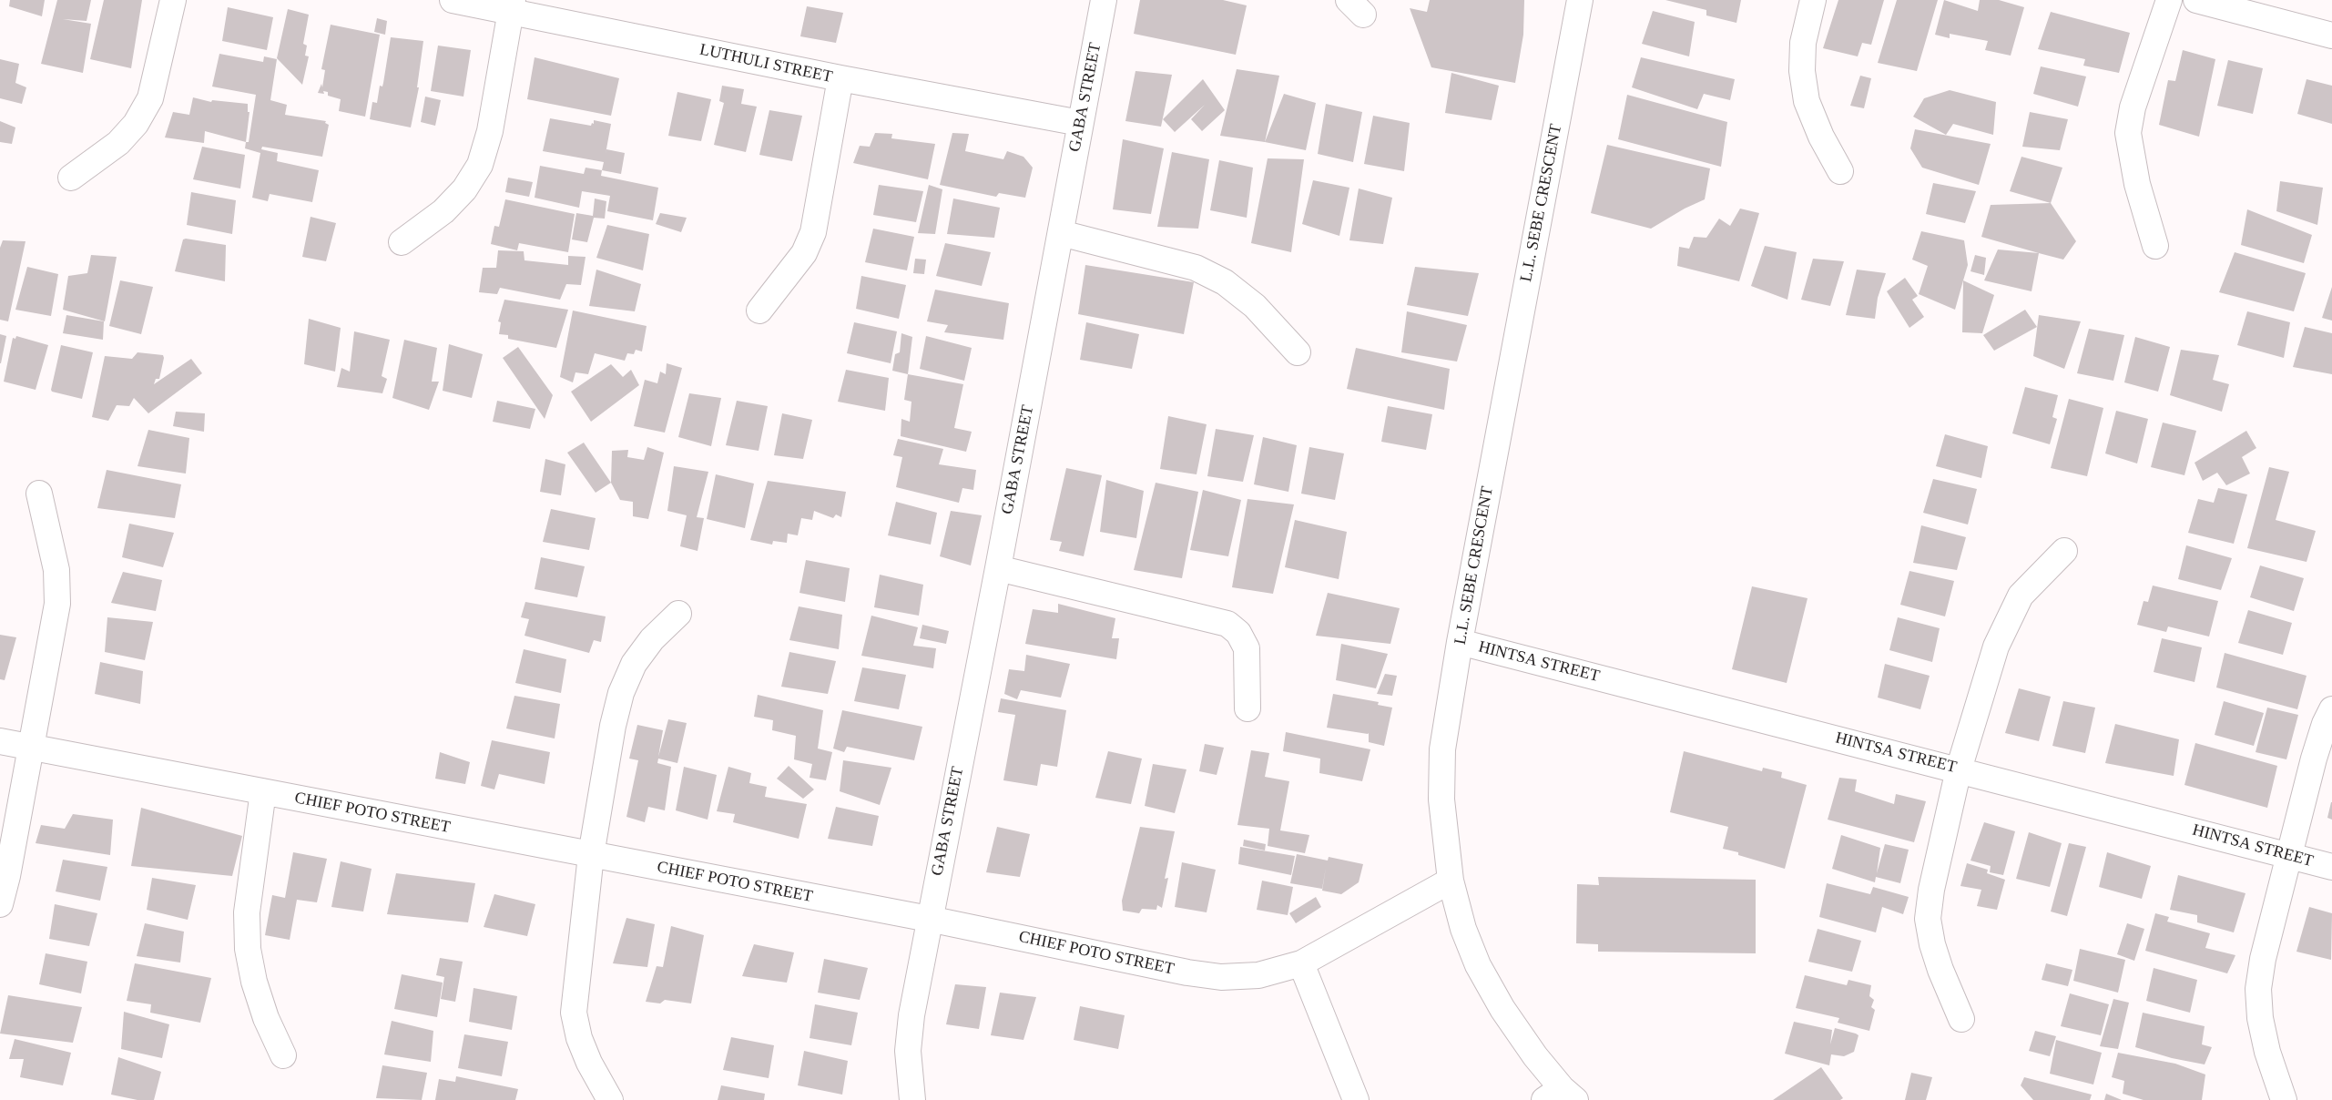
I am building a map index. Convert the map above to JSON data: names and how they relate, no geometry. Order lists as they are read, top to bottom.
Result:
{
  "streets": {
    "street": [
      "LUTHULI STREET",
      "GABA STREET",
      "L.L. SEBE CRESCENT",
      "HINTSA STREET",
      "CHIEF POTO STREET"
    ]
  },
  "crossings": [
    ["LUTHULI STREET", "GABA STREET"],
    ["GABA STREET", "CHIEF POTO STREET"],
    ["L.L. SEBE CRESCENT", "HINTSA STREET"],
    ["L.L. SEBE CRESCENT", "CHIEF POTO STREET"]
  ]
}
